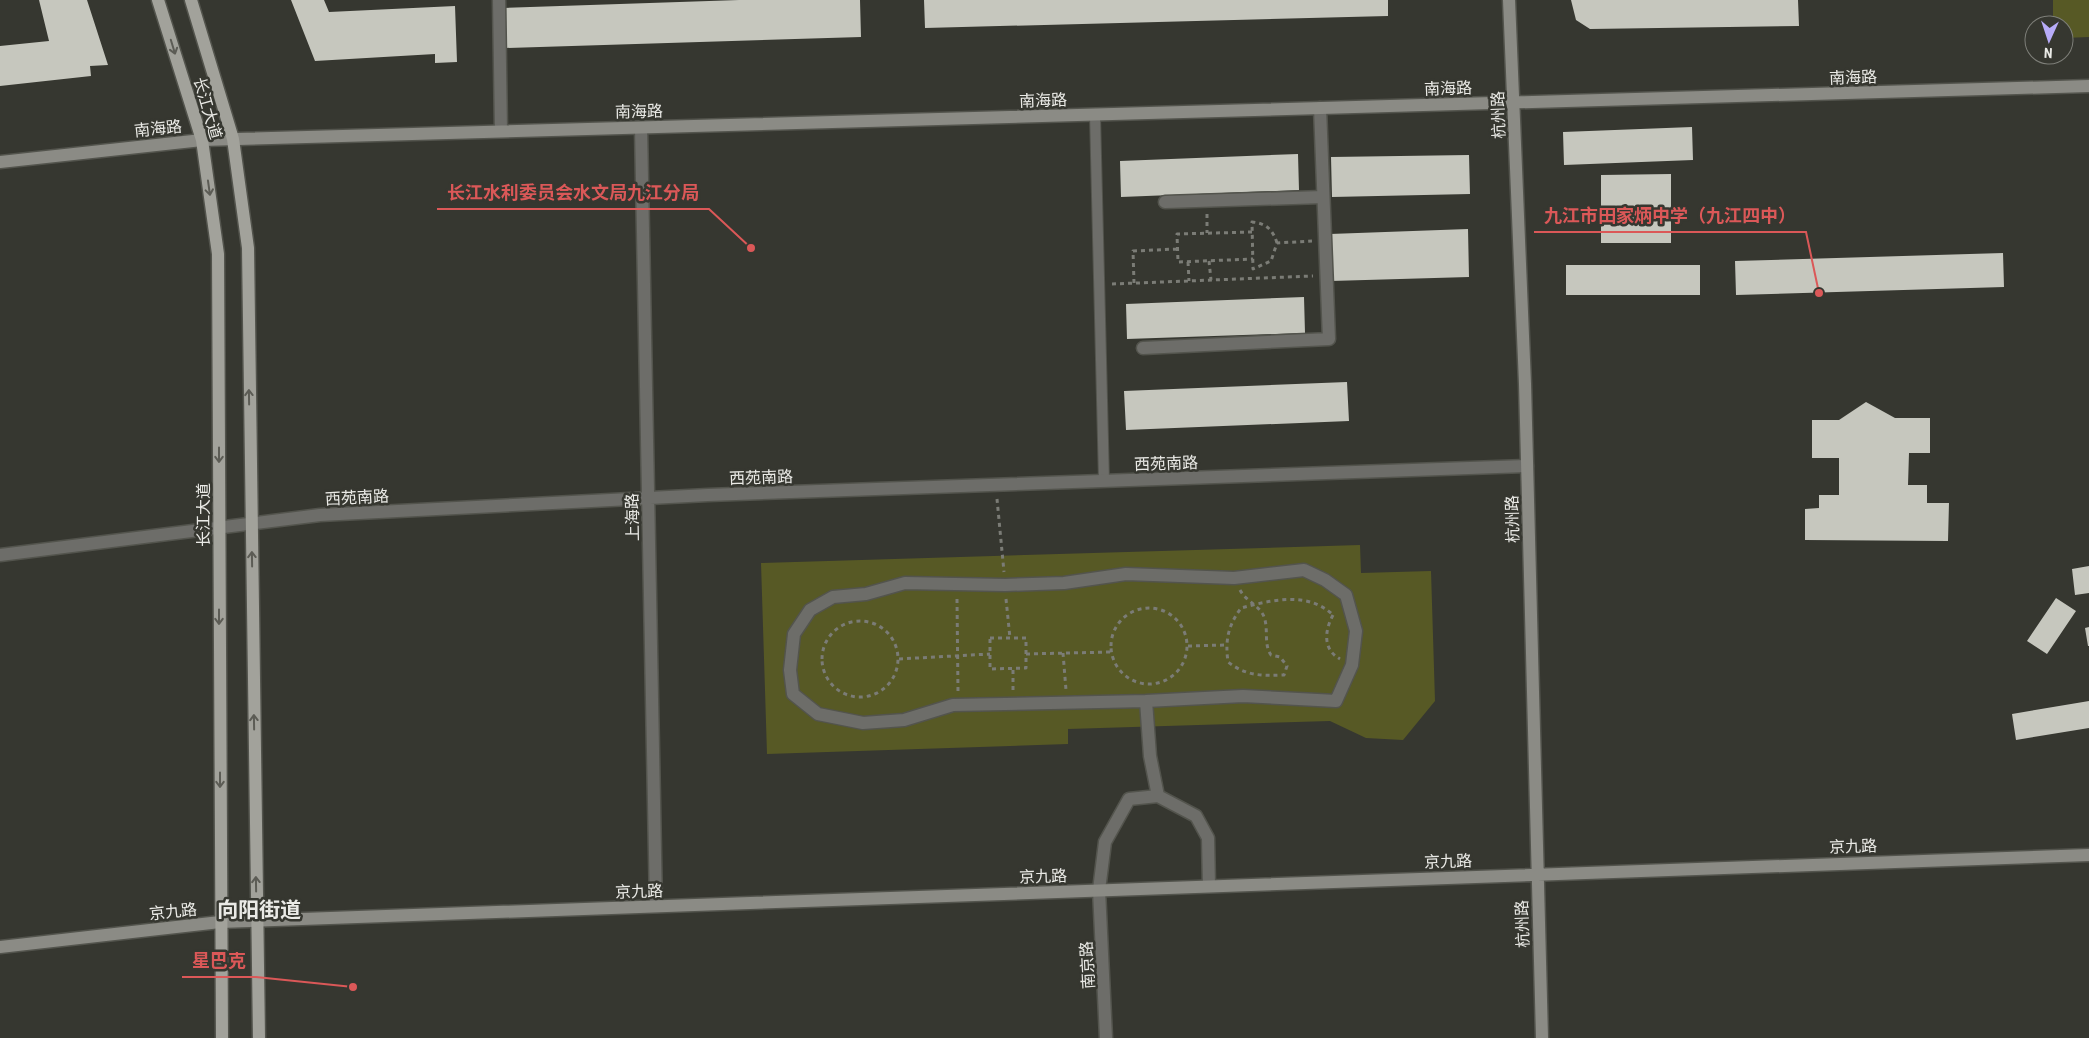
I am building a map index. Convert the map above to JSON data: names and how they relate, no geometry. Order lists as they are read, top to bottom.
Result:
{
  "streets": {
    "main road": [
      "南海路",
      "长江大道",
      "杭州路",
      "京九路"
    ],
    "street": ["西苑南路", "上海路", "南京路"]
  },
  "crossings": [
    ["南海路", "长江大道"],
    ["南海路", "杭州路"],
    ["南海路", "上海路"],
    ["长江大道", "西苑南路"],
    ["长江大道", "京九路"],
    ["杭州路", "西苑南路"],
    ["杭州路", "京九路"],
    ["西苑南路", "上海路"],
    ["上海路", "京九路"],
    ["京九路", "南京路"]
  ],
  "districts": ["向阳街道"],
  "places": ["长江水利委员会水文局九江分局", "九江市田家炳中学（九江四中）", "星巴克"],
  "north": "bottom"
}
